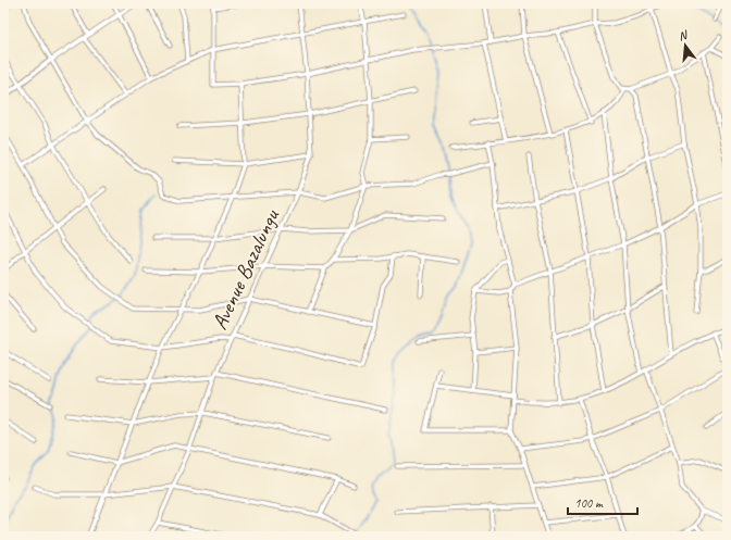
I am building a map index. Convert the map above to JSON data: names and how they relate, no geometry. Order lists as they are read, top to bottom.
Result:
{
  "streets": {
    "street": ["Avenue Bazalungu"]
  },
  "scale_bar": "100 m",
  "north": "top"
}
